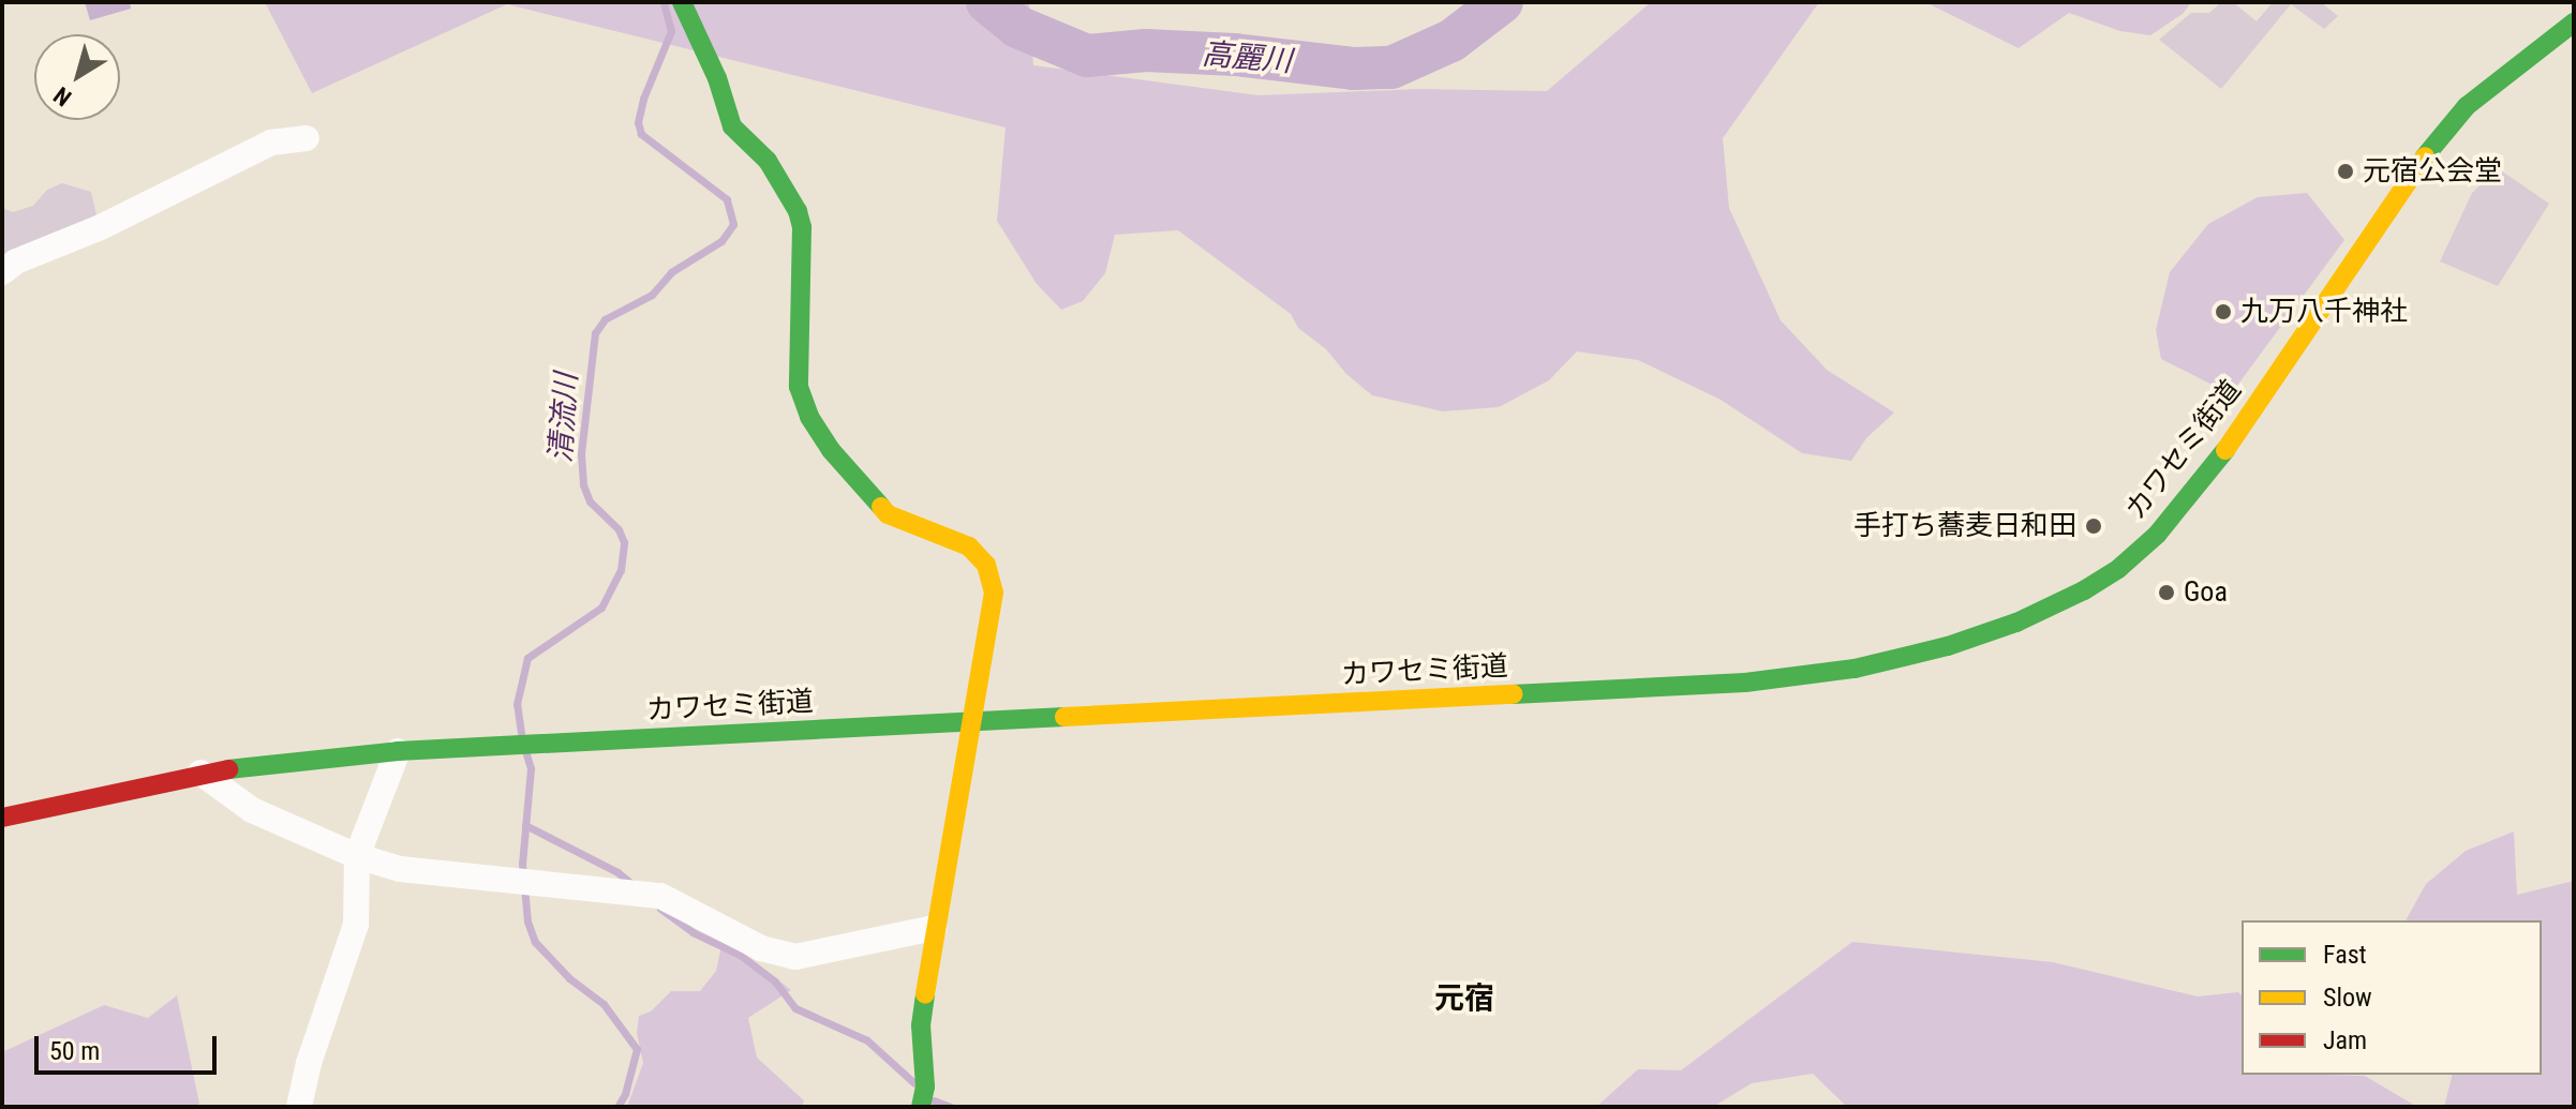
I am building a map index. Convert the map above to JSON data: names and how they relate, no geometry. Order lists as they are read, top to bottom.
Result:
{
  "streets": {
    "street": ["カワセミ街道"]
  },
  "districts": ["元宿"],
  "water": ["高麗川", "清流川"],
  "places": [
    "元宿公会堂",
    "九万八千神社",
    "手打ち蕎麦日和田",
    "Goa"
  ],
  "legend": ["Fast", "Slow", "Jam"],
  "scale_bar": "50 m",
  "north": "bottom left"
}
